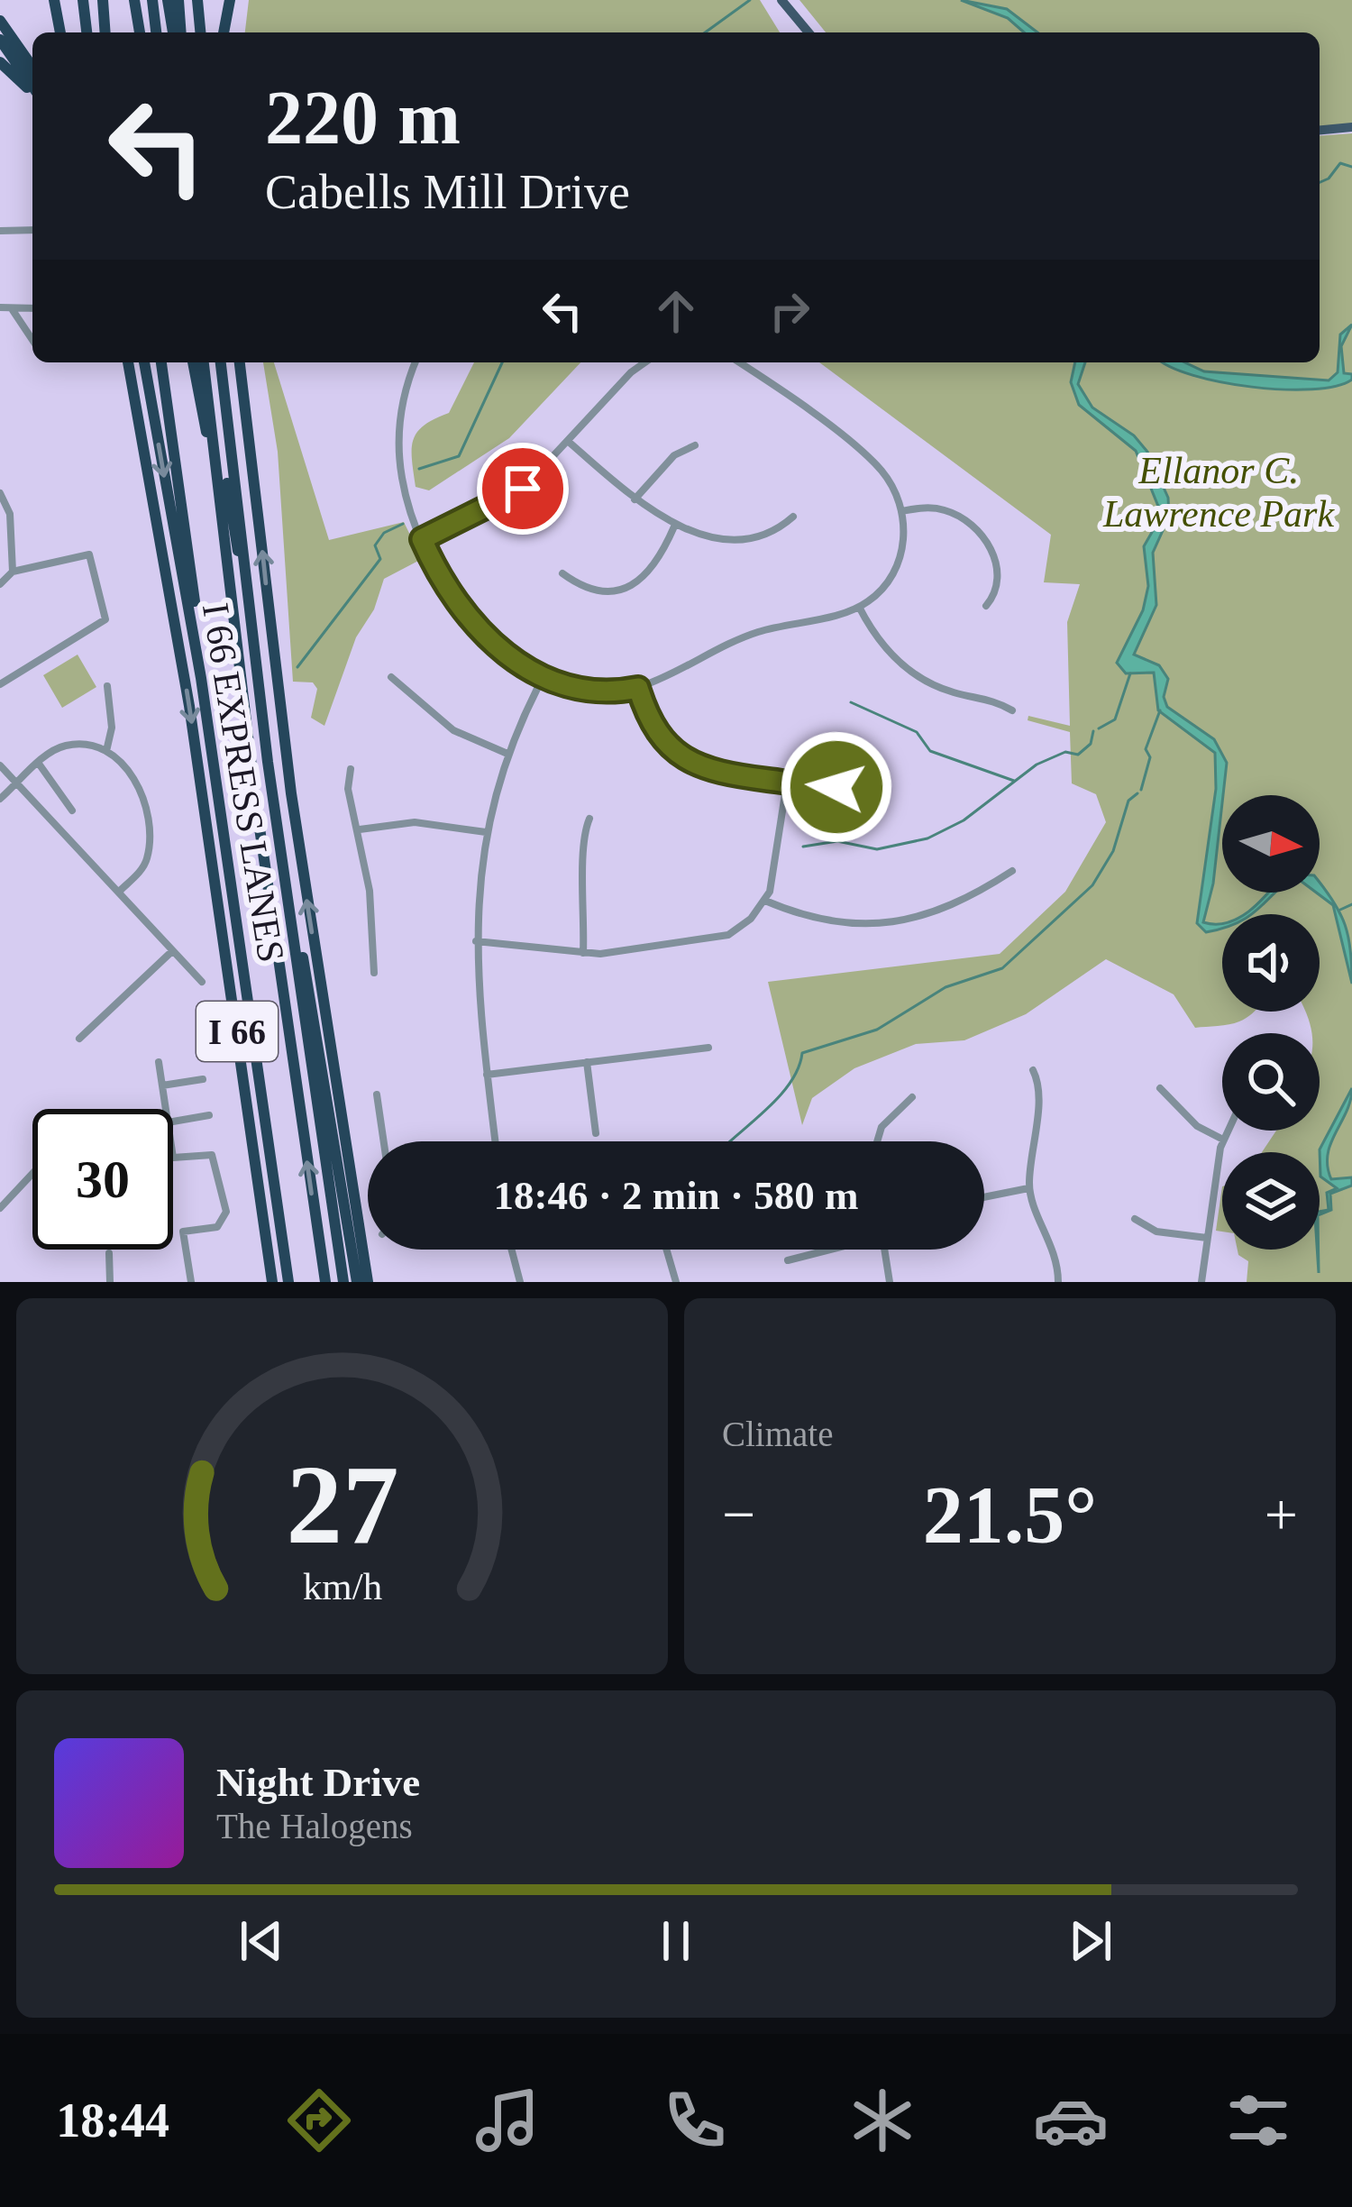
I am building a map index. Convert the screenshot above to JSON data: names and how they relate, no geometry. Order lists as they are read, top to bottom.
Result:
{
  "streets": {
    "highway": ["I 66 EXPRESS LANES", "I 66"]
  },
  "parks": ["Ellanor C. Lawrence Park"],
  "north": "right",
  "page": {
    "turn": ["220 m", "Cabells Mill Drive"],
    "limit": "30",
    "trip": "18:46 · 2 min · 580 m",
    "tile": "Climate",
    "heat": ["−", "21.5°", "+"],
    "song": ["Night Drive", "The Halogens"],
    "tabs": "18:44",
    "gauge": ["27", "km/h"]
  }
}
